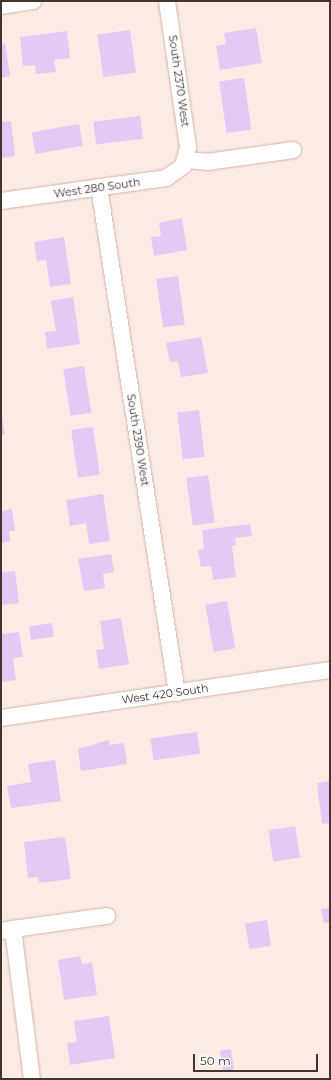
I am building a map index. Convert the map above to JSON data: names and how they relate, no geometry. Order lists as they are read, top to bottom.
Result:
{
  "streets": {
    "street": [
      "South 2370 West",
      "West 280 South",
      "South 2390 West",
      "West 420 South"
    ]
  },
  "crossings": [
    ["South 2370 West", "West 280 South"],
    ["West 280 South", "South 2390 West"],
    ["South 2390 West", "West 420 South"]
  ],
  "scale_bar": "50 m"
}
